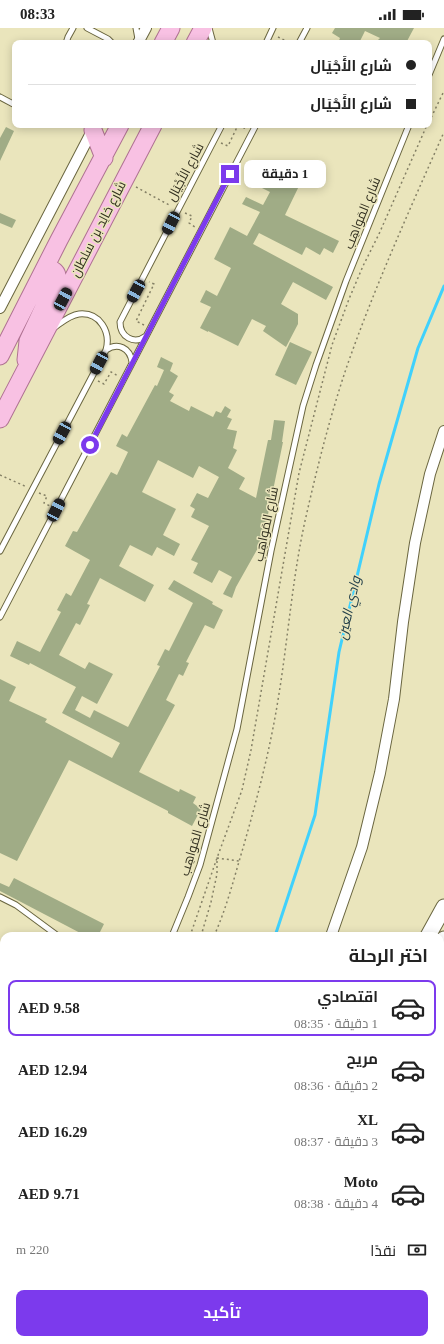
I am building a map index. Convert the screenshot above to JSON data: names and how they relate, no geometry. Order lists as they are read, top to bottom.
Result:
{
  "streets": {
    "main road": ["شارع خالِد بن سلطان"],
    "lane": ["شارع الأَجْيَال", "شارع المَواهِب"]
  },
  "water": ["وادي العين"],
  "page": {
    "status": "08:33",
    "banner": ["شارع الأَجْيَال", "شارع الأَجْيَال"],
    "bubble": "1 دقيقة",
    "heading": "اختر الرحلة",
    "list": [
      {
        "name": "اقتصادي",
        "note": "1 دقيقة · 08:35",
        "value": "AED 9.58"
      },
      {
        "name": "مريح",
        "note": "2 دقيقة · 08:36",
        "value": "AED 12.94"
      },
      {
        "name": "XL",
        "note": "3 دقيقة · 08:37",
        "value": "AED 16.29"
      },
      {
        "name": "Moto",
        "note": "4 دقيقة · 08:38",
        "value": "AED 9.71"
      }
    ],
    "pay": ["نقدًا", "220 m"],
    "buttons": "تأكيد"
  }
}
